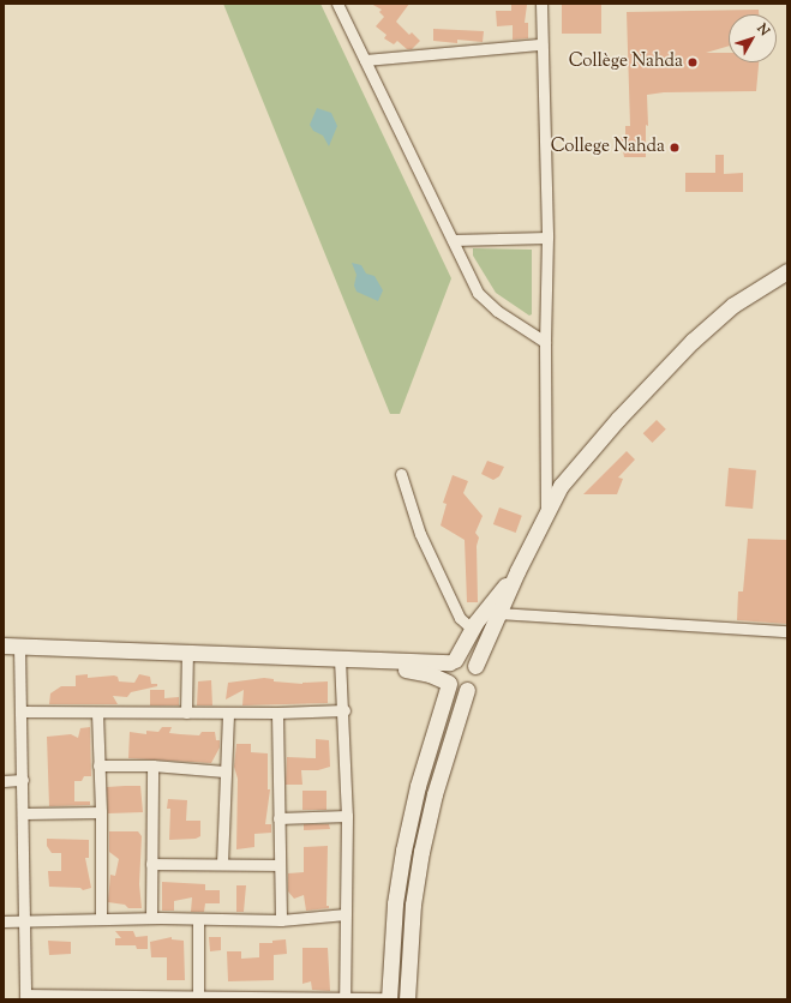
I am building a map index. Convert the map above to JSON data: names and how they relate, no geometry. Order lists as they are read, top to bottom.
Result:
{
  "places": ["Collège Nahda", "College Nahda"],
  "north": "top right"
}
